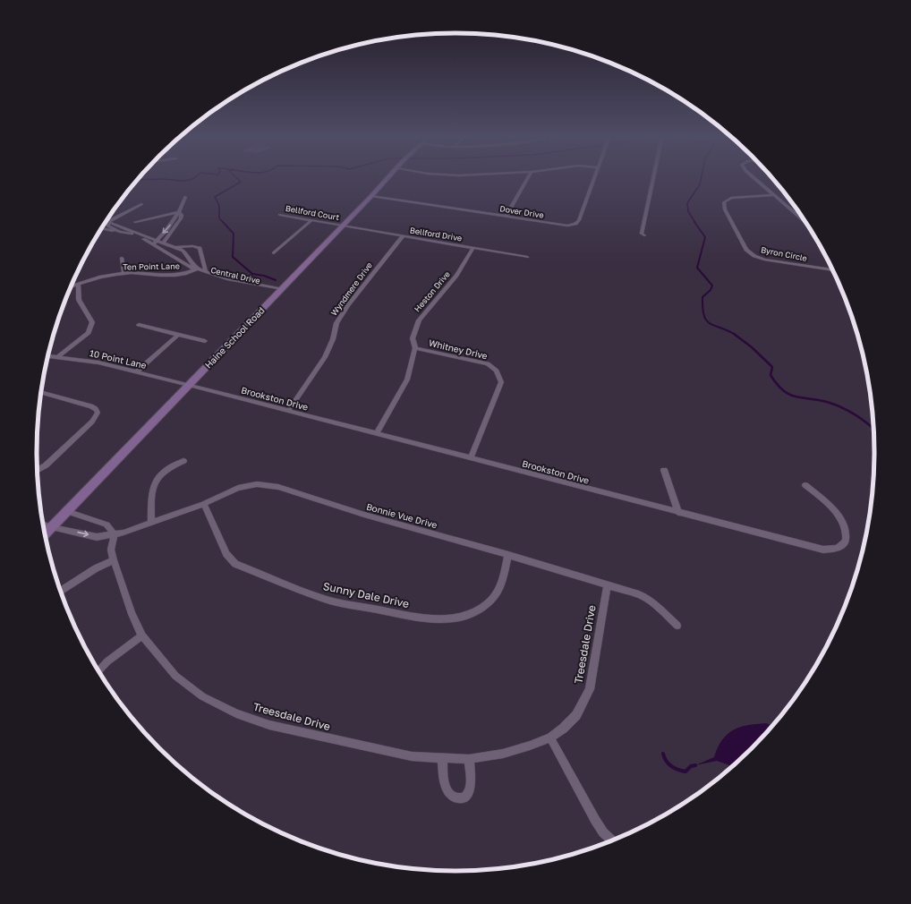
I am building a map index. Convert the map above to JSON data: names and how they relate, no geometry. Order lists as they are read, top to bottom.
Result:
{
  "streets": {
    "street": [
      "Dover Drive",
      "Bellford Court",
      "Bellford Drive",
      "Byron Circle",
      "Ten Point Lane",
      "Central Drive",
      "Wyndmere Drive",
      "Heston Drive",
      "Haine School Road",
      "Whitney Drive",
      "10 Point Lane",
      "Brookston Drive",
      "Bonnie Vue Drive",
      "Sunny Dale Drive",
      "Treesdale Drive"
    ]
  },
  "crossings": [
    ["Dover Drive", "Haine School Road"],
    ["Bellford Court", "Bellford Drive"],
    ["Bellford Court", "Haine School Road"],
    ["Bellford Drive", "Wyndmere Drive"],
    ["Bellford Drive", "Heston Drive"],
    ["Bellford Drive", "Haine School Road"],
    ["Ten Point Lane", "Central Drive"],
    ["Central Drive", "Haine School Road"],
    ["Wyndmere Drive", "Brookston Drive"],
    ["Heston Drive", "Whitney Drive"],
    ["Haine School Road", "10 Point Lane"],
    ["Haine School Road", "Brookston Drive"],
    ["Haine School Road", "Bonnie Vue Drive"],
    ["Whitney Drive", "Brookston Drive"],
    ["10 Point Lane", "Brookston Drive"],
    ["Bonnie Vue Drive", "Sunny Dale Drive"],
    ["Bonnie Vue Drive", "Treesdale Drive"]
  ]
}
